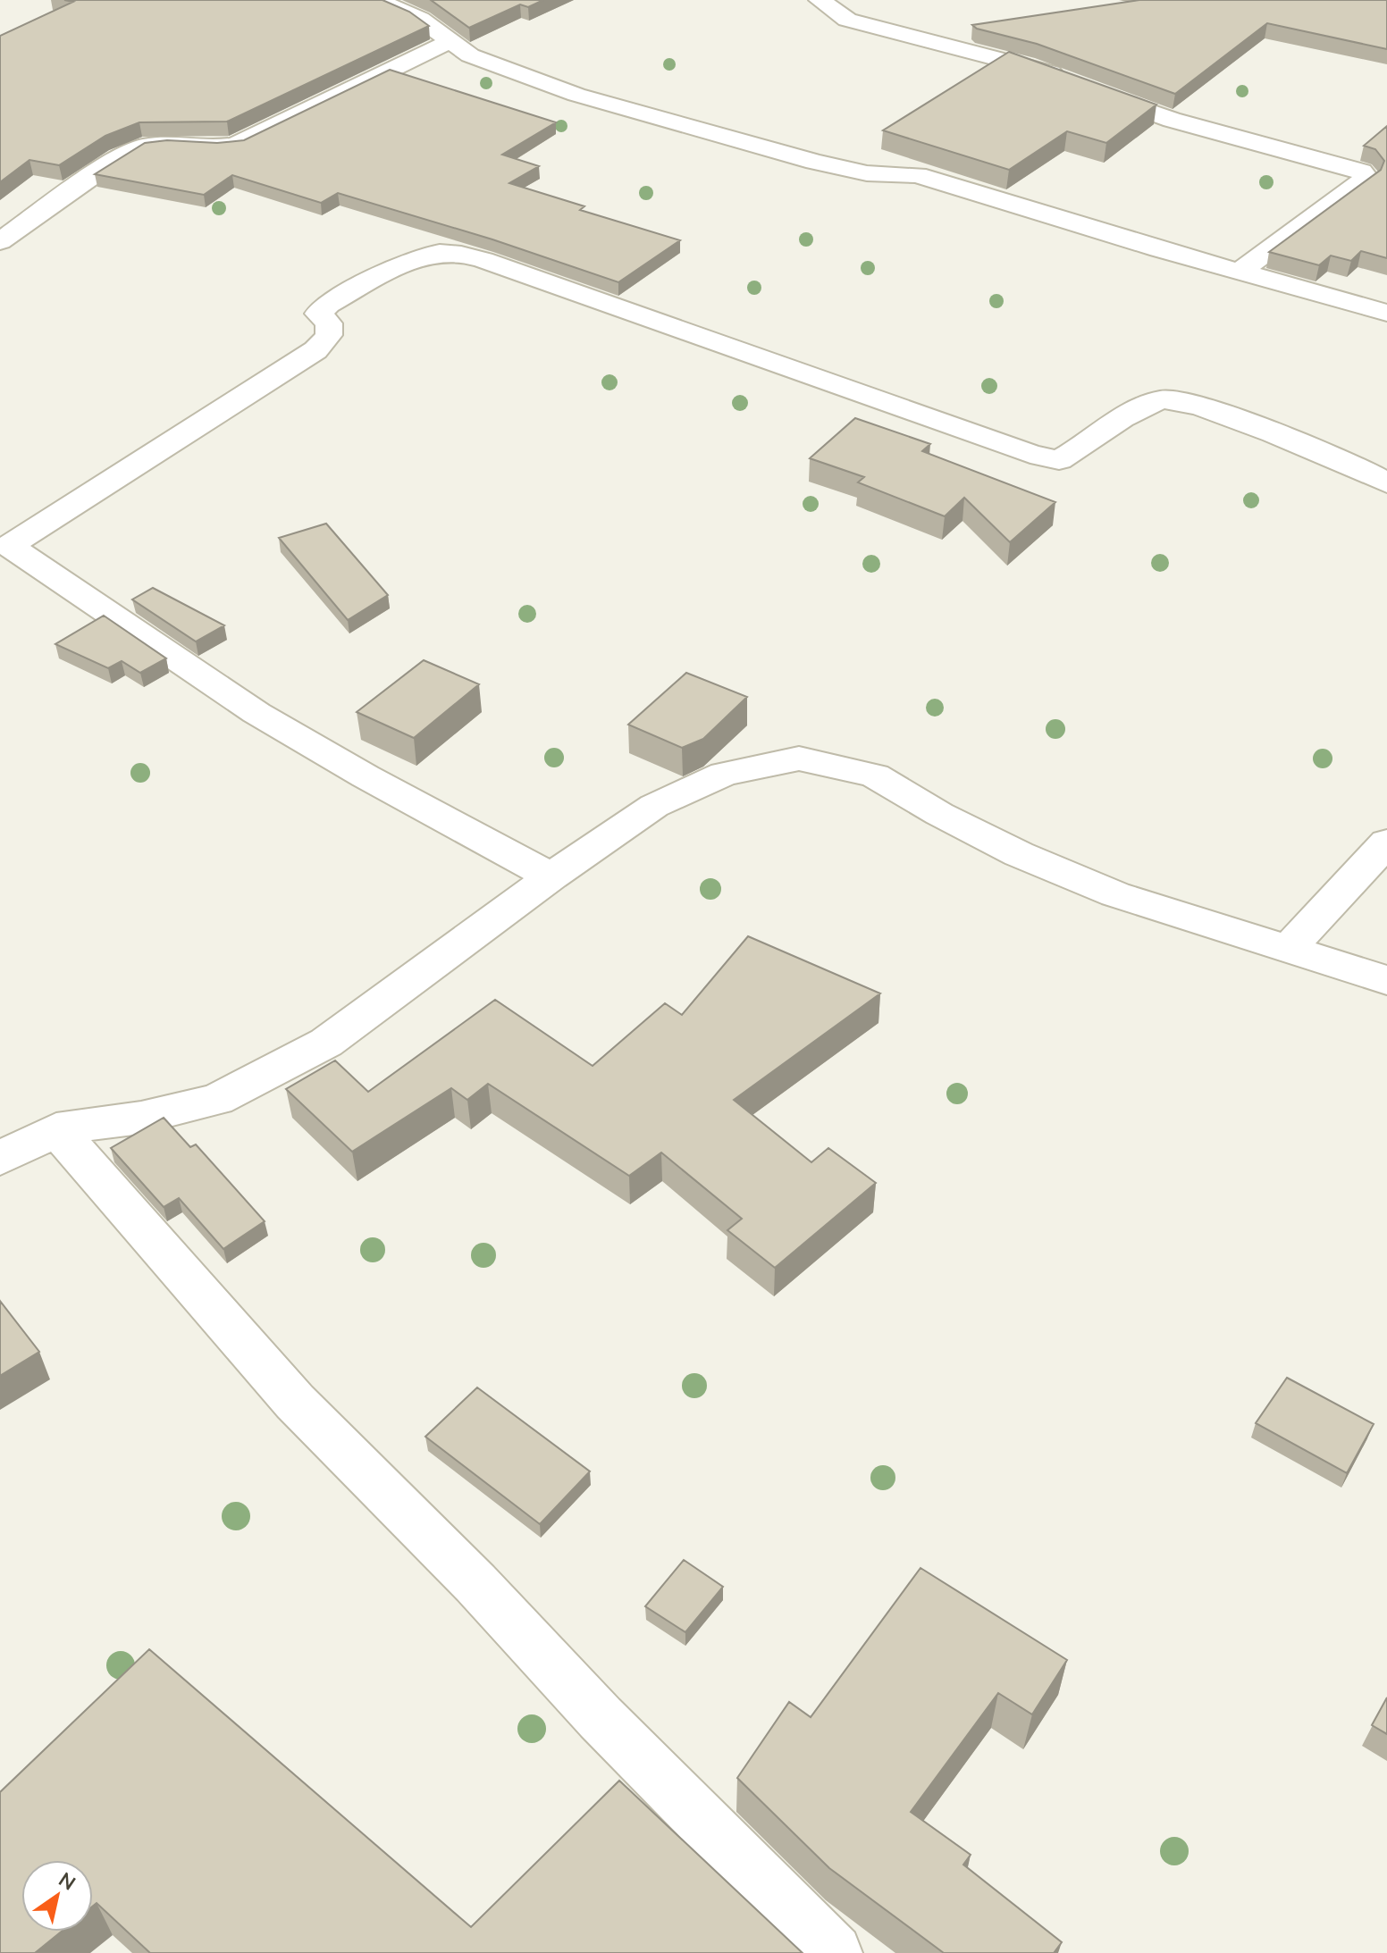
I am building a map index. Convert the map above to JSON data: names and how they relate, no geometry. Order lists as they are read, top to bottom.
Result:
{
  "north": "top right"
}
